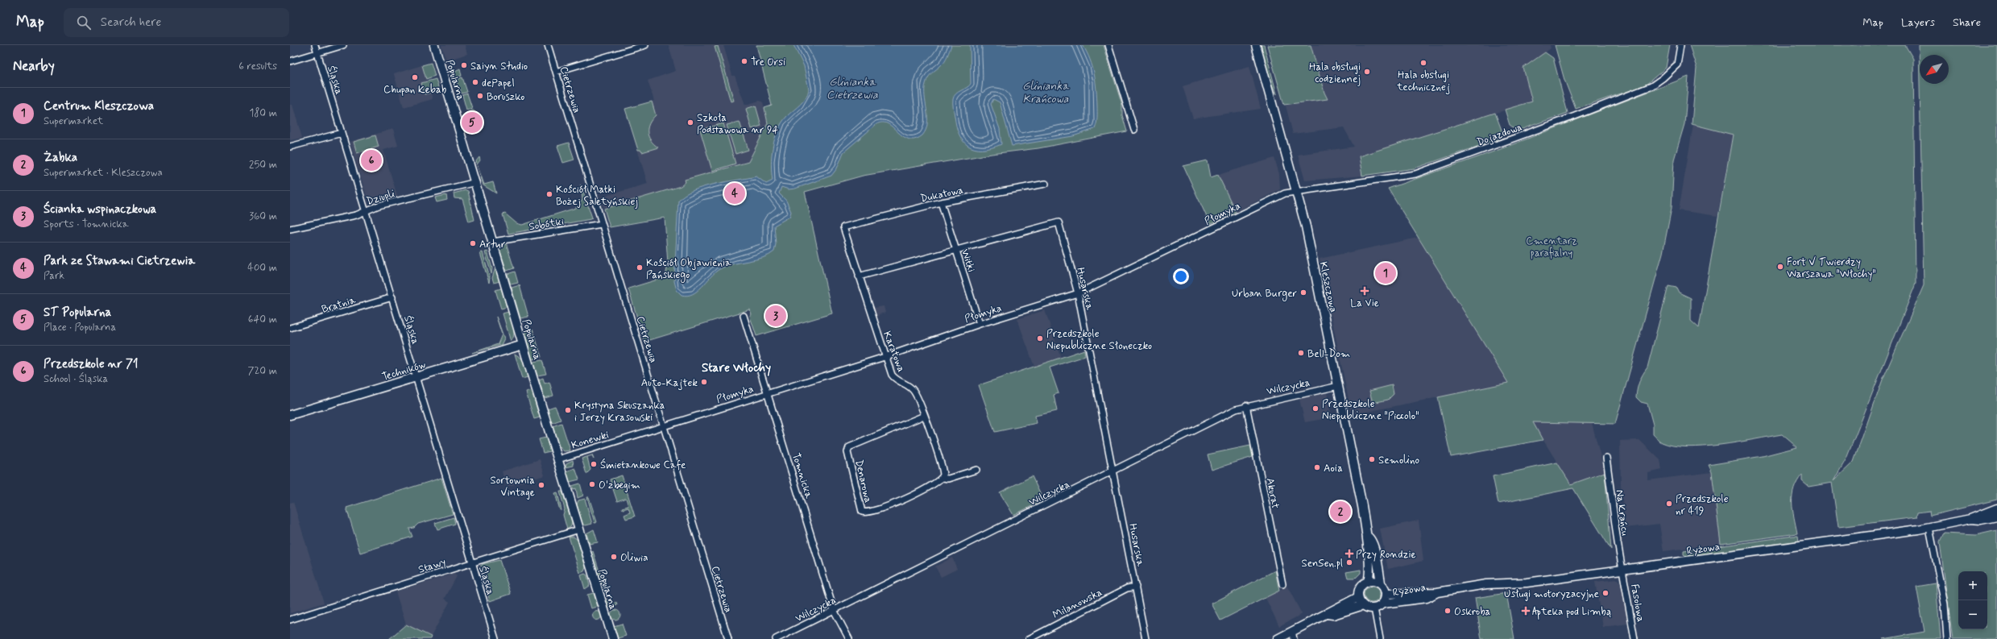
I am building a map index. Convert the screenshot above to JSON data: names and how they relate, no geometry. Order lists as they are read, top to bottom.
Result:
{
  "streets": {
    "street": [
      "Śląska",
      "Popularna",
      "Cietrzewia",
      "Dojazdowa",
      "Dukatowa",
      "Dziupli",
      "Płomyka",
      "Sobótki",
      "Witki",
      "Kleszczowa",
      "Husarska",
      "Bratnia",
      "Karatowa",
      "Techników",
      "Wilczycka",
      "Konewki",
      "Tomnicka",
      "Denarowa",
      "Akurat",
      "Na Krańcu",
      "Ryżowa",
      "Stawy",
      "Milanowska",
      "Fasolowa"
    ]
  },
  "crossings": [
    ["Śląska", "Dziupli"],
    ["Śląska", "Bratnia"],
    ["Śląska", "Techników"],
    ["Śląska", "Stawy"],
    ["Popularna", "Dziupli"],
    ["Popularna", "Sobótki"],
    ["Popularna", "Techników"],
    ["Popularna", "Konewki"],
    ["Popularna", "Stawy"],
    ["Cietrzewia", "Płomyka"],
    ["Cietrzewia", "Sobótki"],
    ["Cietrzewia", "Konewki"],
    ["Dojazdowa", "Płomyka"],
    ["Dojazdowa", "Kleszczowa"],
    ["Dukatowa", "Witki"],
    ["Dukatowa", "Karatowa"],
    ["Płomyka", "Witki"],
    ["Płomyka", "Kleszczowa"],
    ["Płomyka", "Husarska"],
    ["Płomyka", "Karatowa"],
    ["Płomyka", "Konewki"],
    ["Płomyka", "Tomnicka"],
    ["Witki", "Husarska"],
    ["Kleszczowa", "Wilczycka"],
    ["Kleszczowa", "Ryżowa"],
    ["Husarska", "Karatowa"],
    ["Husarska", "Wilczycka"],
    ["Husarska", "Milanowska"],
    ["Karatowa", "Denarowa"],
    ["Wilczycka", "Tomnicka"],
    ["Wilczycka", "Akurat"],
    ["Na Krańcu", "Ryżowa"],
    ["Na Krańcu", "Fasolowa"],
    ["Ryżowa", "Fasolowa"]
  ],
  "districts": ["Stare Włochy"],
  "water": ["Glinianka Cietrzewia", "Glinianka Krańcowa"],
  "parks": ["Cmentarz parafialny"],
  "places": {
    "other": [
      "Tre Orsi",
      "Hala obsługi technicznej",
      "Saiyn Studio",
      "Hala obsługi codziennej",
      "Chupan Kebab",
      "dePapel",
      "Boruszko",
      "Szkoła Podstawowa nr 94",
      "Kościół Matki Bożej Saletyńskiej",
      "Artur",
      "Fort V Twierdzy Warszawa \"Włochy\"",
      "Kościół Objawienia Pańskiego",
      "Urban Burger",
      "Przedszkole Niepubliczne Słoneczko",
      "Bell-Dom",
      "Auto-Kajtek",
      "Przedszkole Niepubliczne \"Piccolo\"",
      "Krystyna Skuszanka i Jerzy Krasowski",
      "Semolino",
      "Śmietankowe Cafe",
      "Aoia",
      "O'zbegim",
      "Sortownia Vintage",
      "Przedszkole nr 419",
      "Oliwia",
      "SenSen.pl",
      "Usługi motoryzacyjne",
      "Oskroba"
    ],
    "health": ["La Vie", "Przy Rondzie", "Apteka pod Limbą"]
  },
  "north": "bottom left",
  "page": {
    "header": "Map",
    "search": "Search here",
    "nav": ["Map", "Layers", "Share"],
    "heading": ["Nearby", "6 results"],
    "list": [
      {
        "mark": "1",
        "name": "Centrum Kleszczowa",
        "note": "Supermarket",
        "value": "180 m"
      },
      {
        "mark": "2",
        "name": "Żabka",
        "note": "Supermarket · Kleszczowa",
        "value": "250 m"
      },
      {
        "mark": "3",
        "name": "Ścianka wspinaczkowa",
        "note": "Sports · Tomnicka",
        "value": "360 m"
      },
      {
        "mark": "4",
        "name": "Park ze Stawami Cietrzewia",
        "note": "Park",
        "value": "400 m"
      },
      {
        "mark": "5",
        "name": "ST Popularna",
        "note": "Place · Popularna",
        "value": "640 m"
      },
      {
        "mark": "6",
        "name": "Przedszkole nr 71",
        "note": "School · Śląska",
        "value": "720 m"
      }
    ],
    "pins": [
      "5",
      "6",
      "4",
      "1",
      "3",
      "2"
    ],
    "map_buttons": ["+", "−"]
  }
}
